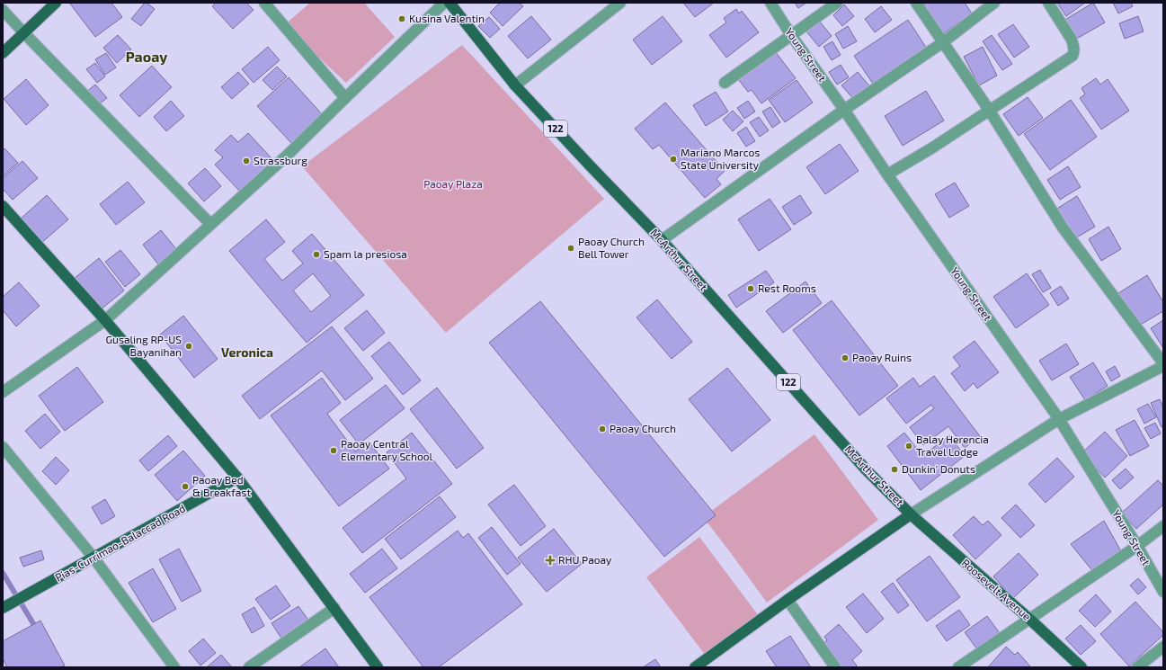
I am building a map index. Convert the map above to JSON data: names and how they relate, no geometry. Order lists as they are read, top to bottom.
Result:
{
  "streets": {
    "main road": [
      "122",
      "McArthur Street",
      "Pias-Currimao-Balaccad Road",
      "Roosevelt Avenue"
    ],
    "street": ["Young Street"]
  },
  "crossings": [
    ["McArthur Street", "Roosevelt Avenue"]
  ],
  "districts": ["Paoay", "Veronica"],
  "parks": ["Paoay Plaza"],
  "places": {
    "other": [
      "Kusina Valentin",
      "Mariano Marcos State University",
      "Strassburg",
      "Paoay Church Bell Tower",
      "Spam la presiosa",
      "Rest Rooms",
      "Gusaling RP-US Bayanihan",
      "Paoay Ruins",
      "Paoay Church",
      "Balay Herencia Travel Lodge",
      "Paoay Central Elementary School",
      "Dunkin' Donuts",
      "Paoay Bed & Breakfast"
    ],
    "health": ["RHU Paoay"]
  }
}
